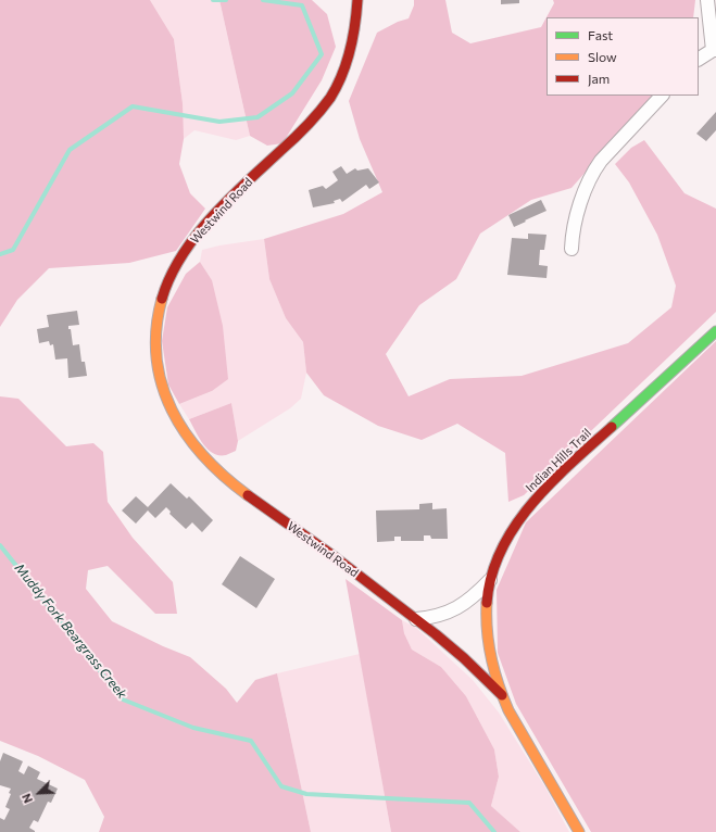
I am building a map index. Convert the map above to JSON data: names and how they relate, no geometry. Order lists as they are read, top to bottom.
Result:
{
  "streets": {
    "street": ["Westwind Road", "Indian Hills Trail"]
  },
  "crossings": [
    ["Westwind Road", "Indian Hills Trail"]
  ],
  "water": ["Muddy Fork Beargrass Creek"],
  "legend": ["Fast", "Slow", "Jam"],
  "north": "bottom left"
}
